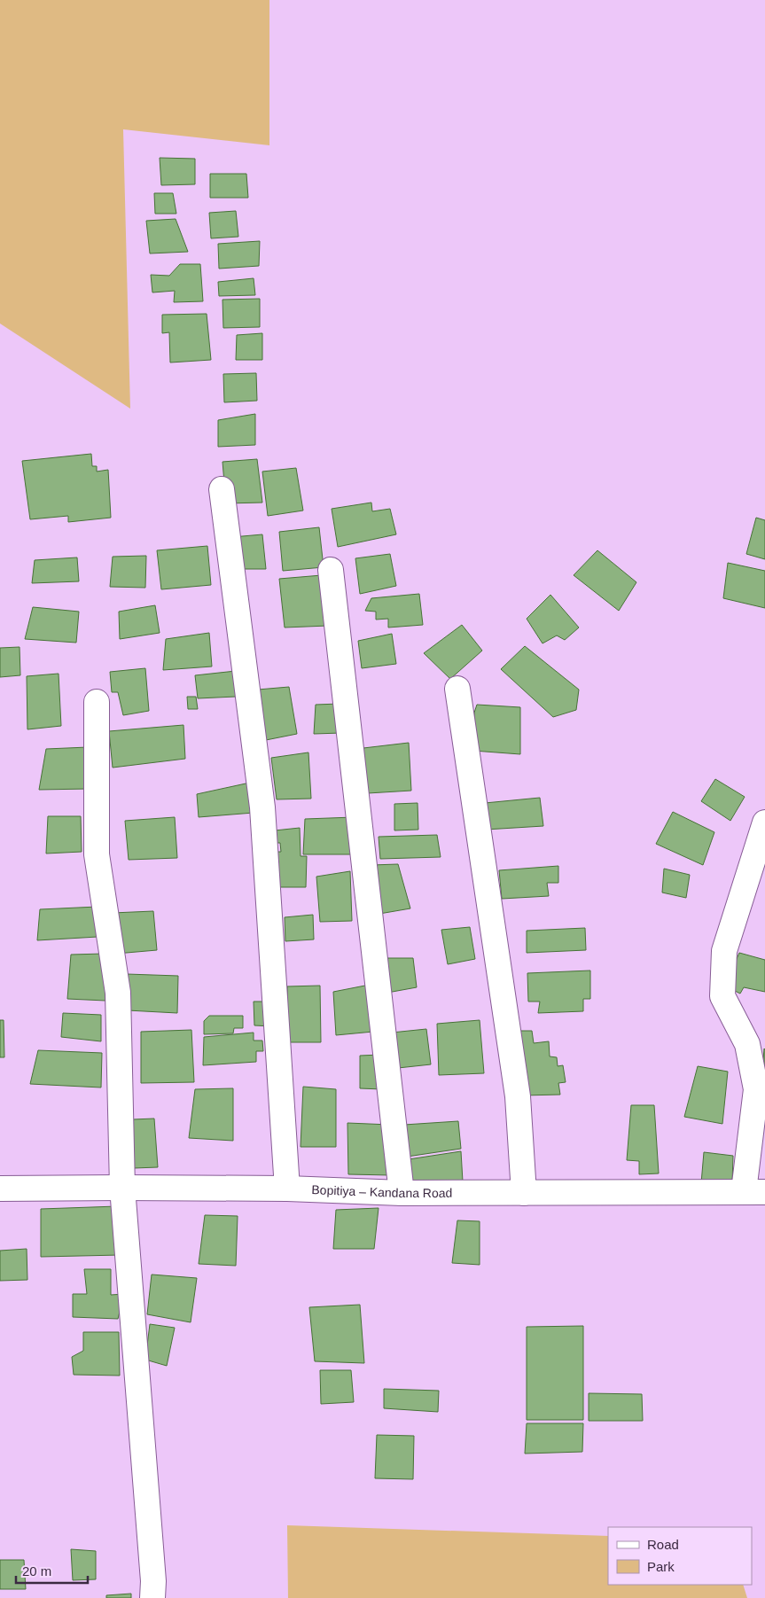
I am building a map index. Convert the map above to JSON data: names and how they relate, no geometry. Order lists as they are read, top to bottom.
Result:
{
  "streets": {
    "street": ["Bopitiya – Kandana Road"]
  },
  "legend": ["Road", "Park"],
  "scale_bar": "20 m"
}
